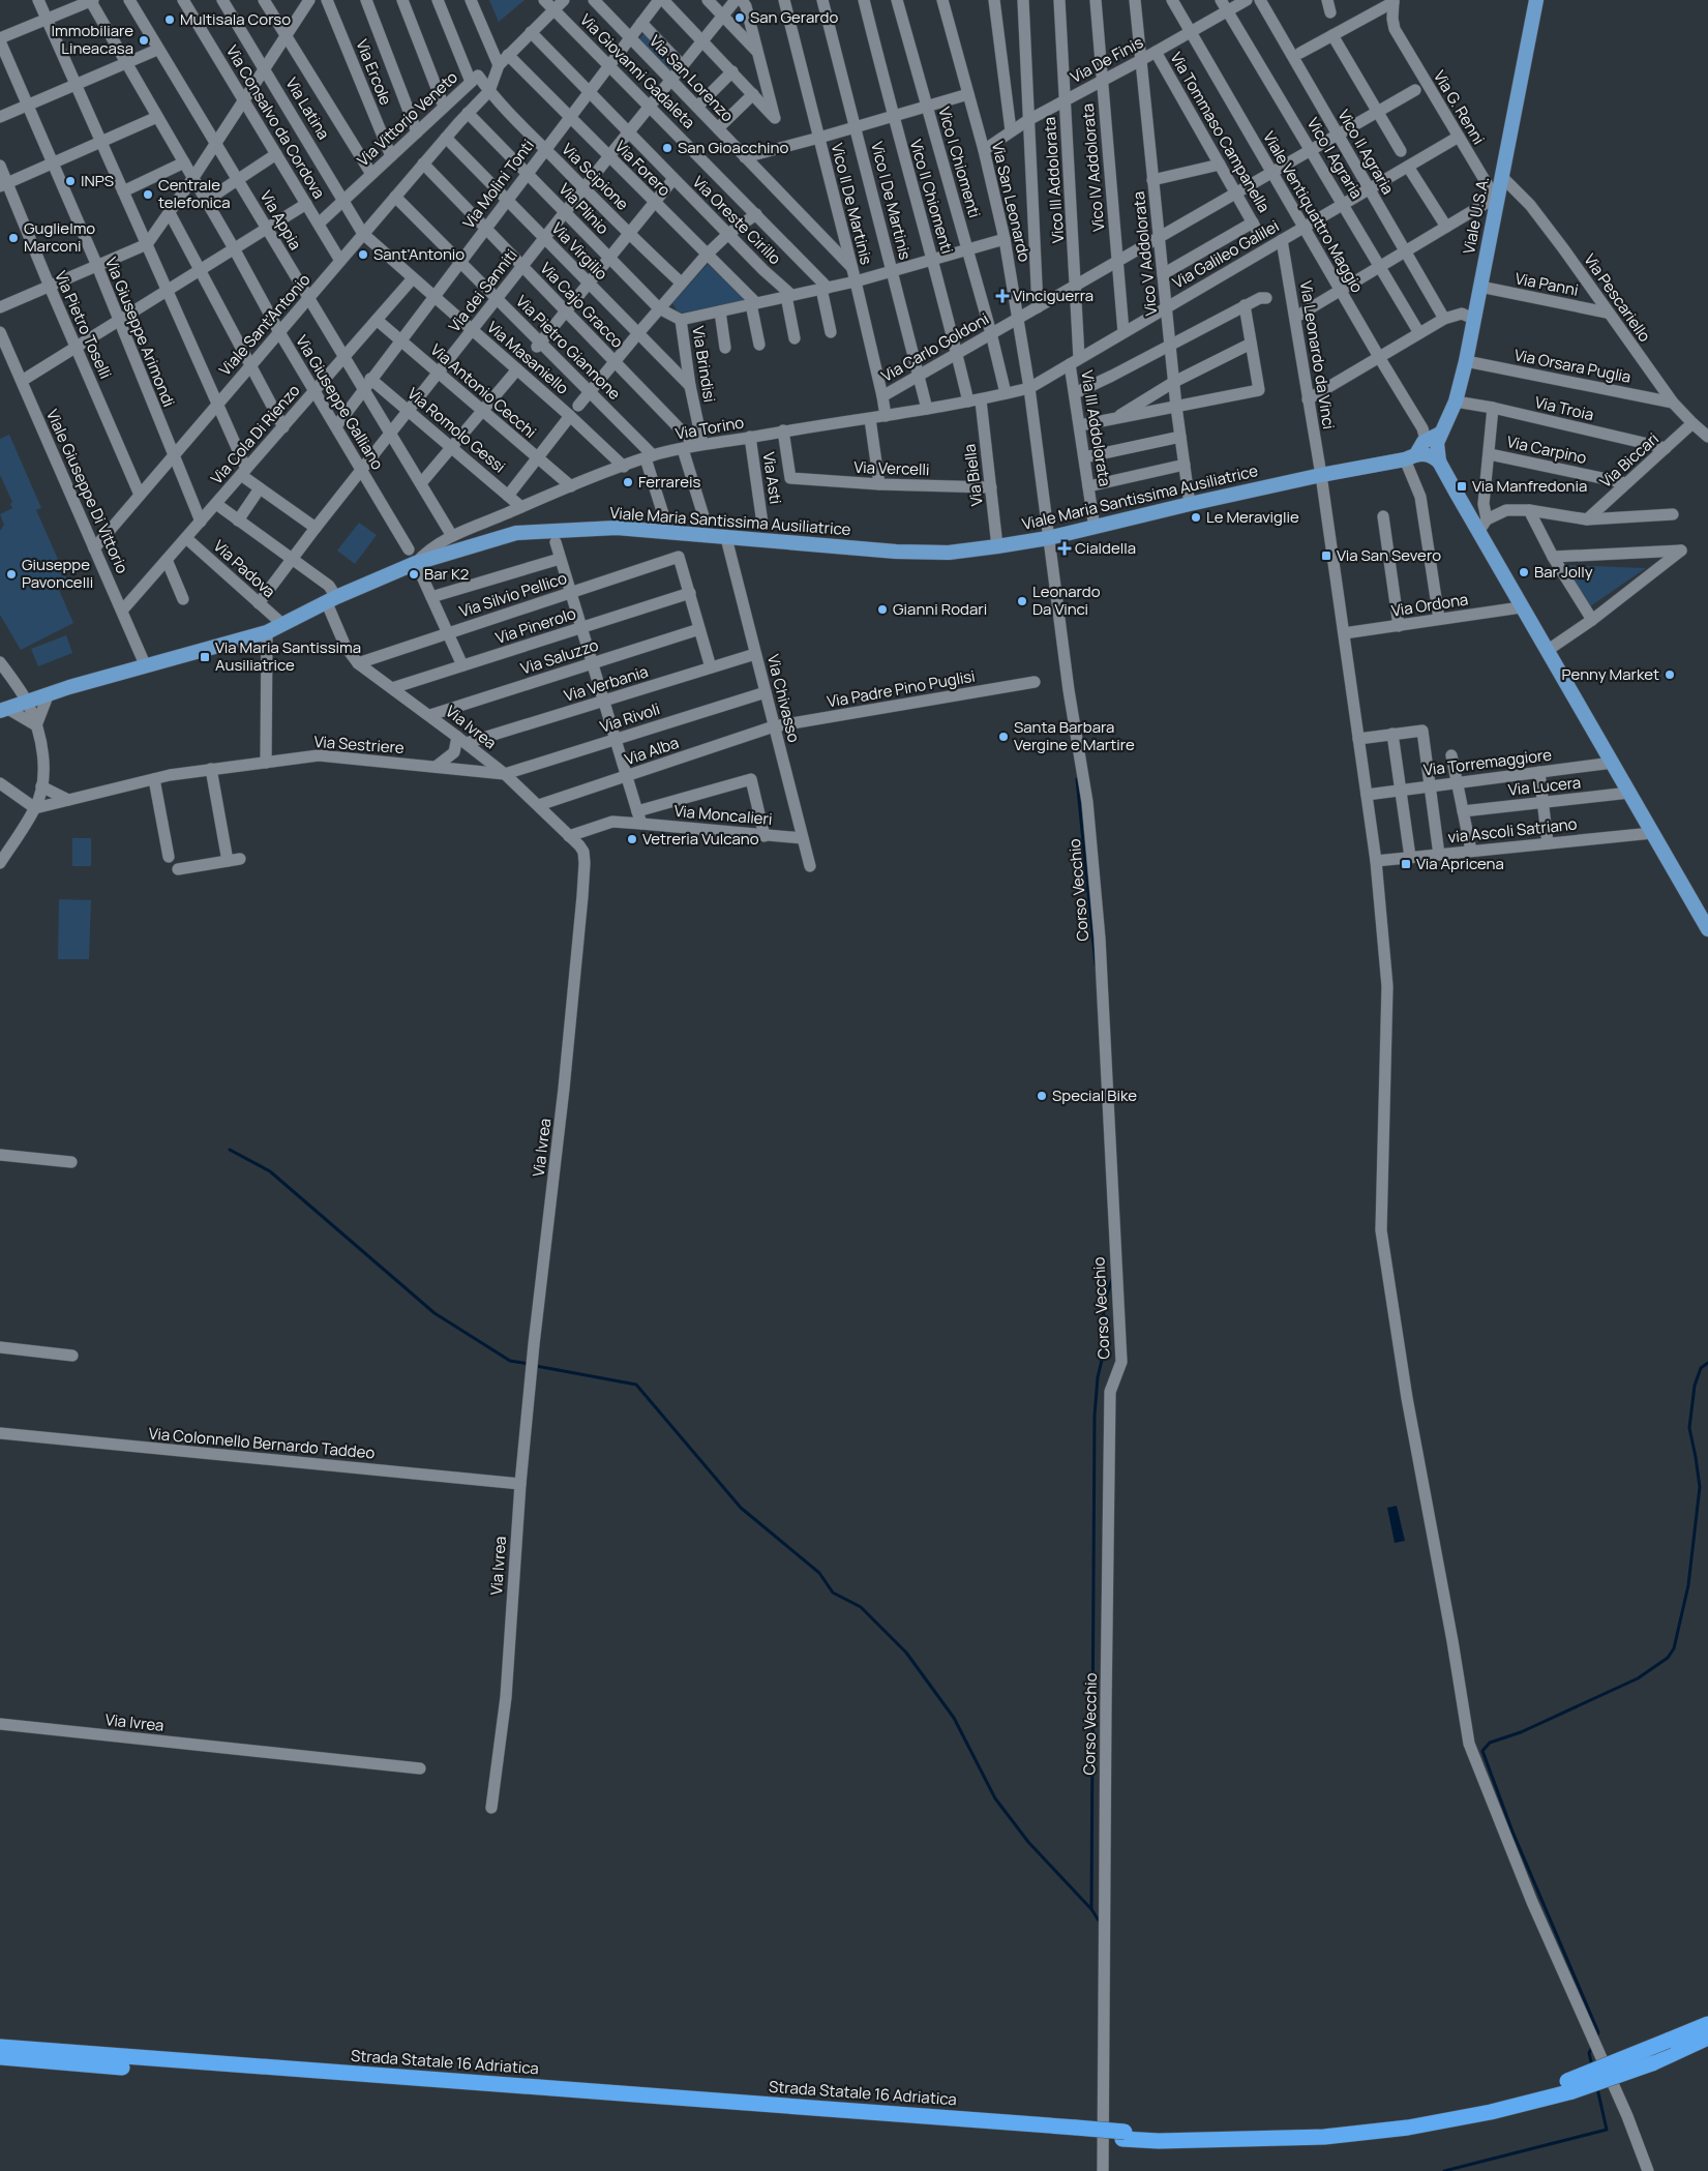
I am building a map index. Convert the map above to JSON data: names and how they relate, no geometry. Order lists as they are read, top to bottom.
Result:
{
  "streets": {
    "highway": ["Strada Statale 16 Adriatica"],
    "main road": ["Viale U.S.A.", "Viale Maria Santissima Ausiliatrice"],
    "street": [
      "Via De Finis",
      "Via Giovanni Gadaleta",
      "Via Ercole",
      "Via San Lorenzo",
      "Via G. Renni",
      "Via Latina",
      "Via Vittorio Veneto",
      "Via Consalvo da Cordova",
      "Via Tommaso Campanella",
      "Vico II Agraria",
      "Vico I Agraria",
      "Vico I Chiomenti",
      "Vico IV Addolorata",
      "Via Forero",
      "Via Scipione",
      "Vico III Addolorata",
      "Via Molini Tonti",
      "Vico II Chiomenti",
      "Vico I De Martinis",
      "Via San Leonardo",
      "Vico II De Martinis",
      "Via Plinio",
      "Viale Ventiquattro Maggio",
      "Via Appia",
      "Via Oreste Cirillo",
      "Via Virgilio",
      "Vico V Addolorata",
      "Via Galileo Galilei",
      "Via Panni",
      "Via dei Sanniti",
      "Via Pescariello",
      "Via Cajo Gracco",
      "Via Pietro Toselli",
      "Viale Sant'Antonio",
      "Via Giuseppe Arimondi",
      "Via Pietro Giannone",
      "Via Carlo Goldoni",
      "Via Leonardo da Vinci",
      "Via Masaniello",
      "Via Brindisi",
      "Via Orsara Puglia",
      "Via Antonio Cecchi",
      "Via Giuseppe Galliano",
      "Via Troia",
      "Via Torino",
      "Via III Addolorata",
      "Via Romolo Gessi",
      "Via Cola Di Rienzo",
      "Via Carpino",
      "Via Biccari",
      "Via Vercelli",
      "Via Biella",
      "Via Asti",
      "Viale Giuseppe Di Vittorio",
      "Via Padova",
      "Via Silvio Pellico",
      "Via Ordona",
      "Via Pinerolo",
      "Via Saluzzo",
      "Via Verbania",
      "Via Padre Pino Puglisi",
      "Via Chivasso",
      "Via Rivoli",
      "Via Ivrea",
      "Via Sestriere",
      "Via Alba",
      "Via Torremaggiore",
      "Via Lucera",
      "Via Moncalieri",
      "via Ascoli Satriano",
      "Corso Vecchio",
      "Via Colonnello Bernardo Taddeo"
    ]
  },
  "crossings": [
    ["Via De Finis", "Via Tommaso Campanella"],
    ["Via De Finis", "Vico I Agraria"],
    ["Via De Finis", "Vico IV Addolorata"],
    ["Via De Finis", "Vico III Addolorata"],
    ["Via De Finis", "Via San Leonardo"],
    ["Via De Finis", "Viale Ventiquattro Maggio"],
    ["Via De Finis", "Vico V Addolorata"],
    ["Via Giovanni Gadaleta", "Via Molini Tonti"],
    ["Via Giovanni Gadaleta", "Via dei Sanniti"],
    ["Via Ercole", "Via Vittorio Veneto"],
    ["Via San Lorenzo", "Via Molini Tonti"],
    ["Via San Lorenzo", "Vico II De Martinis"],
    ["Via San Lorenzo", "Via dei Sanniti"],
    ["Via G. Renni", "Viale U.S.A."],
    ["Via G. Renni", "Via Galileo Galilei"],
    ["Via Latina", "Via Vittorio Veneto"],
    ["Via Latina", "Viale Sant'Antonio"],
    ["Via Latina", "Via Masaniello"],
    ["Via Vittorio Veneto", "Via Consalvo da Cordova"],
    ["Via Vittorio Veneto", "Via Scipione"],
    ["Via Consalvo da Cordova", "Viale Sant'Antonio"],
    ["Via Tommaso Campanella", "Vico V Addolorata"],
    ["Via Tommaso Campanella", "Via Carlo Goldoni"],
    ["Vico II Agraria", "Via Galileo Galilei"],
    ["Vico II Agraria", "Via Carlo Goldoni"],
    ["Vico I Agraria", "Via Galileo Galilei"],
    ["Vico I Agraria", "Via Carlo Goldoni"],
    ["Vico I Chiomenti", "Via Carlo Goldoni"],
    ["Vico I Chiomenti", "Via Torino"],
    ["Vico IV Addolorata", "Via Galileo Galilei"],
    ["Vico IV Addolorata", "Via Carlo Goldoni"],
    ["Via Forero", "Via Molini Tonti"],
    ["Via Forero", "Via dei Sanniti"],
    ["Via Scipione", "Via Molini Tonti"],
    ["Via Scipione", "Via dei Sanniti"],
    ["Vico III Addolorata", "Via Galileo Galilei"],
    ["Vico III Addolorata", "Via Carlo Goldoni"],
    ["Vico III Addolorata", "Via III Addolorata"],
    ["Via Molini Tonti", "Via Plinio"],
    ["Via Molini Tonti", "Via Appia"],
    ["Via Molini Tonti", "Via Oreste Cirillo"],
    ["Via Molini Tonti", "Via Virgilio"],
    ["Via Molini Tonti", "Via Cajo Gracco"],
    ["Via Molini Tonti", "Via Pietro Giannone"],
    ["Via Molini Tonti", "Via Masaniello"],
    ["Via Molini Tonti", "Via Antonio Cecchi"],
    ["Via Molini Tonti", "Via Giuseppe Galliano"],
    ["Via Molini Tonti", "Via Romolo Gessi"],
    ["Vico II Chiomenti", "Via Carlo Goldoni"],
    ["Vico II Chiomenti", "Via Torino"],
    ["Vico II Chiomenti", "Via Biella"],
    ["Vico I De Martinis", "Via Carlo Goldoni"],
    ["Vico I De Martinis", "Via Torino"],
    ["Via San Leonardo", "Via Galileo Galilei"],
    ["Via San Leonardo", "Via Carlo Goldoni"],
    ["Via San Leonardo", "Via Torino"],
    ["Via San Leonardo", "Viale Maria Santissima Ausiliatrice"],
    ["Via San Leonardo", "Corso Vecchio"],
    ["Vico II De Martinis", "Via Carlo Goldoni"],
    ["Vico II De Martinis", "Via Torino"],
    ["Via Plinio", "Via dei Sanniti"],
    ["Via Plinio", "Viale Sant'Antonio"],
    ["Via Plinio", "Via Brindisi"],
    ["Viale Ventiquattro Maggio", "Viale U.S.A."],
    ["Viale Ventiquattro Maggio", "Via Galileo Galilei"],
    ["Viale Ventiquattro Maggio", "Via Carlo Goldoni"],
    ["Viale Ventiquattro Maggio", "Viale Maria Santissima Ausiliatrice"],
    ["Viale Ventiquattro Maggio", "Via Ordona"],
    ["Viale U.S.A.", "Via Panni"],
    ["Viale U.S.A.", "Via Pescariello"],
    ["Viale U.S.A.", "Via Orsara Puglia"],
    ["Viale U.S.A.", "Via Troia"],
    ["Viale U.S.A.", "Viale Maria Santissima Ausiliatrice"],
    ["Via Appia", "Via dei Sanniti"],
    ["Via Appia", "Viale Sant'Antonio"],
    ["Via Appia", "Via Torino"],
    ["Via Appia", "Via Romolo Gessi"],
    ["Via Appia", "Via Cola Di Rienzo"],
    ["Via Oreste Cirillo", "Via dei Sanniti"],
    ["Via Virgilio", "Via dei Sanniti"],
    ["Via Virgilio", "Viale Sant'Antonio"],
    ["Via Virgilio", "Via Brindisi"],
    ["Vico V Addolorata", "Via Galileo Galilei"],
    ["Vico V Addolorata", "Via Carlo Goldoni"],
    ["Vico V Addolorata", "Viale Maria Santissima Ausiliatrice"],
    ["Via Galileo Galilei", "Via Leonardo da Vinci"],
    ["Via Galileo Galilei", "Via Torino"],
    ["Via Galileo Galilei", "Via III Addolorata"],
    ["Via Panni", "Via Pescariello"],
    ["Via dei Sanniti", "Via Cajo Gracco"],
    ["Via dei Sanniti", "Via Pietro Giannone"],
    ["Via dei Sanniti", "Via Masaniello"],
    ["Via dei Sanniti", "Via Antonio Cecchi"],
    ["Via dei Sanniti", "Via Giuseppe Galliano"],
    ["Via dei Sanniti", "Via Romolo Gessi"],
    ["Via dei Sanniti", "Via Padova"],
    ["Via Pescariello", "Via Orsara Puglia"],
    ["Via Pescariello", "Via Biccari"],
    ["Via Cajo Gracco", "Viale Sant'Antonio"],
    ["Via Cajo Gracco", "Via Brindisi"],
    ["Via Cajo Gracco", "Via Torino"],
    ["Via Pietro Toselli", "Viale Sant'Antonio"],
    ["Viale Sant'Antonio", "Via Giuseppe Arimondi"],
    ["Viale Sant'Antonio", "Via Pietro Giannone"],
    ["Viale Sant'Antonio", "Via Masaniello"],
    ["Viale Sant'Antonio", "Via Giuseppe Galliano"],
    ["Viale Sant'Antonio", "Viale Giuseppe Di Vittorio"],
    ["Via Giuseppe Arimondi", "Via Cola Di Rienzo"],
    ["Via Pietro Giannone", "Via Torino"],
    ["Via Leonardo da Vinci", "Viale Maria Santissima Ausiliatrice"],
    ["Via Masaniello", "Via Torino"],
    ["Via Masaniello", "Via Cola Di Rienzo"],
    ["Via Brindisi", "Via Torino"],
    ["Via Antonio Cecchi", "Via Torino"],
    ["Via Antonio Cecchi", "Via Cola Di Rienzo"],
    ["Via Giuseppe Galliano", "Via Cola Di Rienzo"],
    ["Via Troia", "Via Biccari"],
    ["Via Torino", "Via Romolo Gessi"],
    ["Via Torino", "Via Vercelli"],
    ["Via Torino", "Via Biella"],
    ["Via Torino", "Via Asti"],
    ["Via Torino", "Viale Maria Santissima Ausiliatrice"],
    ["Via III Addolorata", "Viale Maria Santissima Ausiliatrice"],
    ["Via Cola Di Rienzo", "Viale Giuseppe Di Vittorio"],
    ["Via Cola Di Rienzo", "Via Padova"],
    ["Via Carpino", "Via Biccari"],
    ["Via Vercelli", "Via Biella"],
    ["Via Biella", "Viale Maria Santissima Ausiliatrice"],
    ["Viale Giuseppe Di Vittorio", "Viale Maria Santissima Ausiliatrice"],
    ["Viale Maria Santissima Ausiliatrice", "Via Padova"],
    ["Viale Maria Santissima Ausiliatrice", "Via Chivasso"],
    ["Viale Maria Santissima Ausiliatrice", "Via Ivrea"],
    ["Viale Maria Santissima Ausiliatrice", "Corso Vecchio"],
    ["Via Silvio Pellico", "Via Pinerolo"],
    ["Via Silvio Pellico", "Via Ivrea"],
    ["Via Pinerolo", "Via Ivrea"],
    ["Via Saluzzo", "Via Ivrea"],
    ["Via Verbania", "Via Chivasso"],
    ["Via Verbania", "Via Ivrea"],
    ["Via Padre Pino Puglisi", "Via Chivasso"],
    ["Via Padre Pino Puglisi", "Via Alba"],
    ["Via Chivasso", "Via Rivoli"],
    ["Via Chivasso", "Via Alba"],
    ["Via Chivasso", "Via Moncalieri"],
    ["Via Rivoli", "Via Ivrea"],
    ["Via Rivoli", "Via Sestriere"],
    ["Via Ivrea", "Via Sestriere"],
    ["Via Ivrea", "Via Alba"],
    ["Via Ivrea", "Via Moncalieri"],
    ["Via Ivrea", "Via Colonnello Bernardo Taddeo"]
  ],
  "places": {
    "other": [
      "San Gerardo",
      "Multisala Corso",
      "Immobiliare Lineacasa",
      "San Gioacchino",
      "INPS",
      "Centrale telefonica",
      "Guglielmo Marconi",
      "Sant'Antonio",
      "Ferrareis",
      "Le Meraviglie",
      "Bar Jolly",
      "Giuseppe Pavoncelli",
      "Bar K2",
      "Leonardo Da Vinci",
      "Gianni Rodari",
      "Penny Market",
      "Santa Barbara Vergine e Martire",
      "Vetreria Vulcano",
      "Special Bike"
    ],
    "health": ["Vinciguerra", "Cialdella"],
    "transit": [
      "Via Manfredonia",
      "Via San Severo",
      "Via Maria Santissima Ausiliatrice",
      "Via Apricena"
    ]
  }
}
